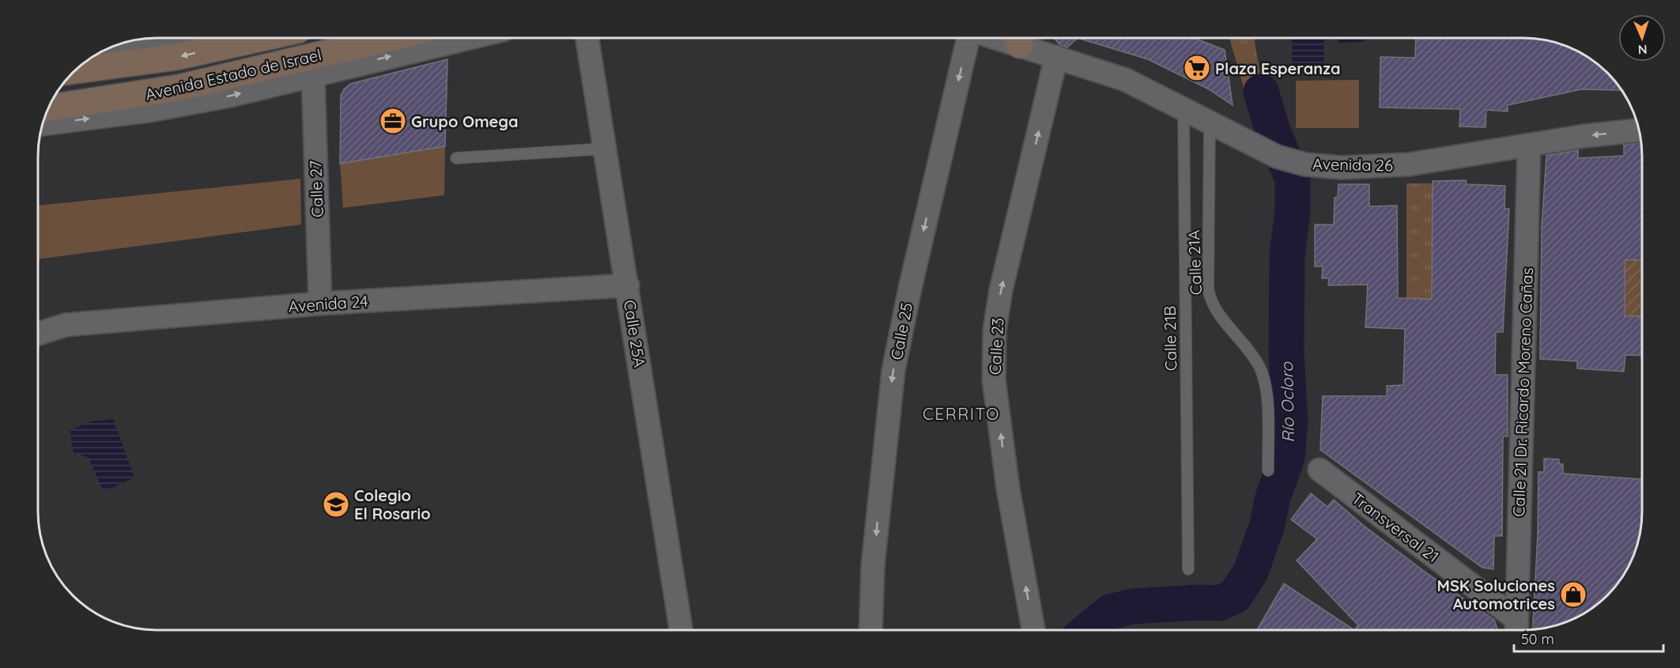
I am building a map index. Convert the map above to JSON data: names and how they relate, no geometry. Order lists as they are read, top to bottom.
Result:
{
  "streets": {
    "main road": ["Avenida Estado de Israel"],
    "street": [
      "Avenida 26",
      "Calle 27",
      "Avenida 24",
      "Calle 25",
      "Calle 25A",
      "Calle 23",
      "Calle 21 Dr. Ricardo Moreno Cañas",
      "Transversal 21"
    ],
    "lane": ["Calle 21A", "Calle 21B"]
  },
  "crossings": [
    ["Avenida 26", "Calle 21A"],
    ["Avenida 26", "Calle 21B"],
    ["Avenida 26", "Calle 23"],
    ["Avenida 26", "Calle 21 Dr. Ricardo Moreno Cañas"],
    ["Calle 27", "Avenida 24"],
    ["Avenida 24", "Calle 25A"],
    ["Calle 21 Dr. Ricardo Moreno Cañas", "Transversal 21"]
  ],
  "one_way": ["Calle 25", "Calle 23"],
  "districts": ["CERRITO"],
  "water": ["Río Ocloro"],
  "places": {
    "supermarket": ["Plaza Esperanza"],
    "office": ["Grupo Omega"],
    "school or university": ["Colegio El Rosario"],
    "shop": ["MSK Soluciones Automotrices"]
  },
  "scale_bar": "50 m",
  "north": "bottom"
}
